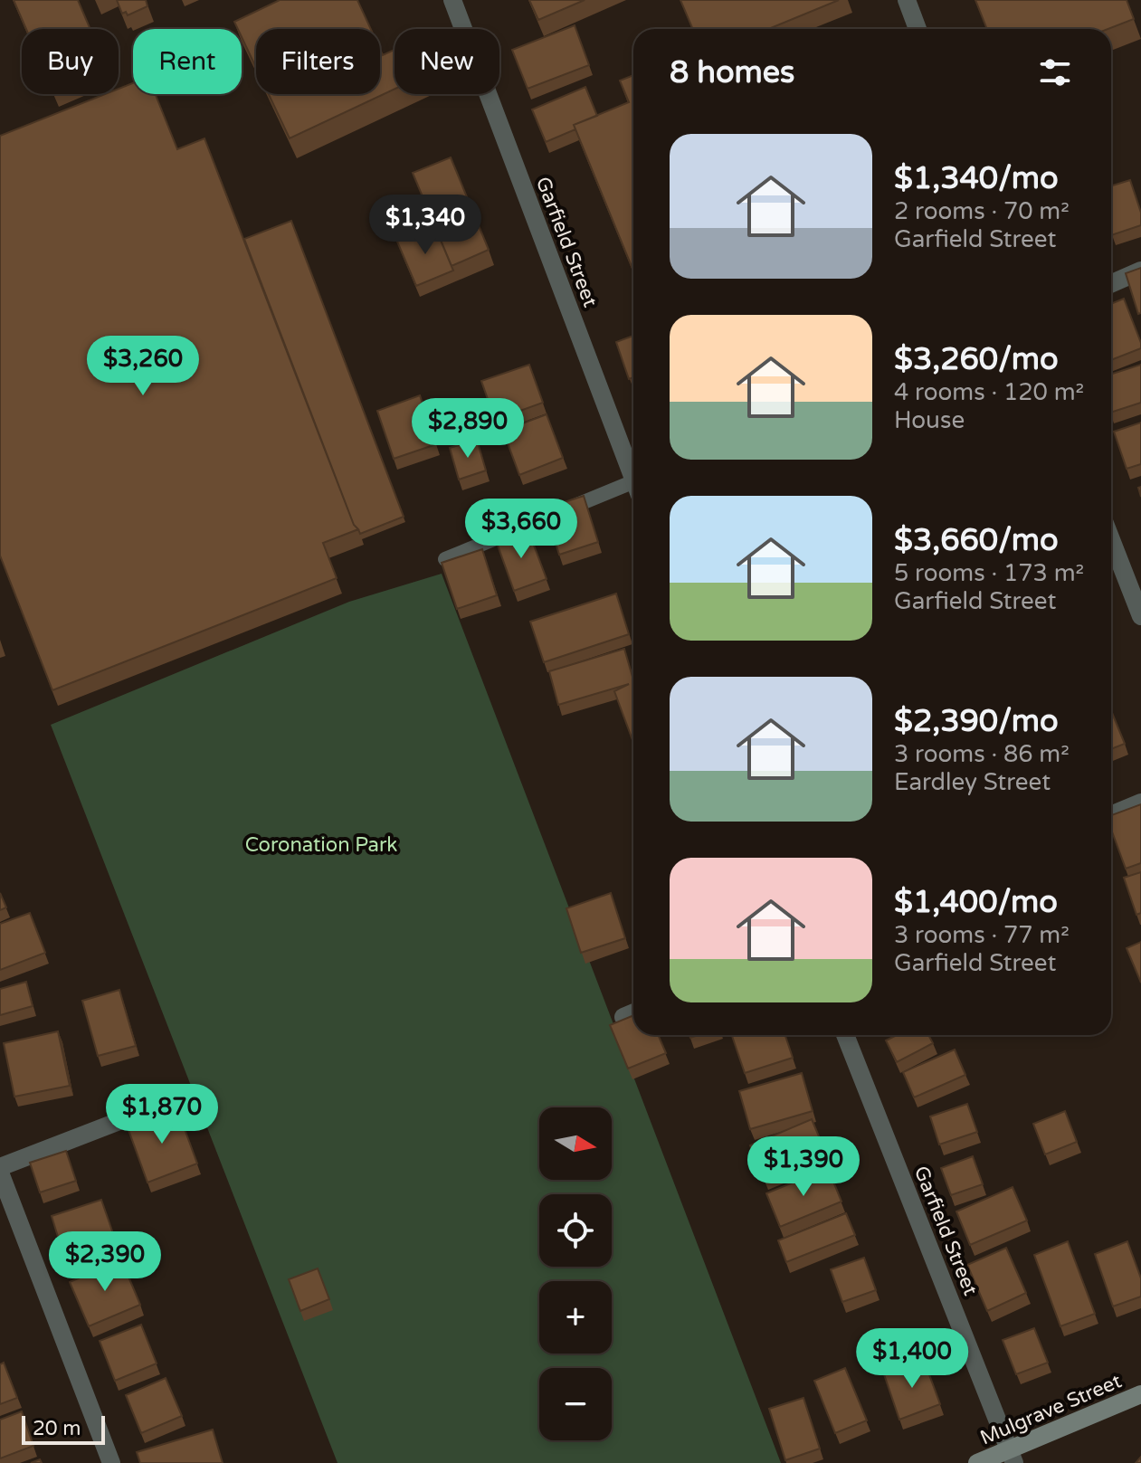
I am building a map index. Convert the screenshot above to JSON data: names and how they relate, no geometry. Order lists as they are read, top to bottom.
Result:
{
  "streets": {
    "street": ["Garfield Street", "Mulgrave Street"]
  },
  "crossings": [
    ["Garfield Street", "Mulgrave Street"]
  ],
  "parks": ["Coronation Park"],
  "scale_bar": "20 m",
  "north": "right",
  "page": {
    "chip": [
      "Buy",
      "Rent",
      "Filters",
      "New"
    ],
    "heading": "8 homes",
    "list": [
      {
        "name": "$1,340/mo",
        "note": "2 rooms · 70 m² · Garfield Street"
      },
      {
        "name": "$3,260/mo",
        "note": "4 rooms · 120 m² · House"
      },
      {
        "name": "$3,660/mo",
        "note": "5 rooms · 173 m² · Garfield Street"
      },
      {
        "name": "$2,390/mo",
        "note": "3 rooms · 86 m² · Eardley Street"
      },
      {
        "name": "$1,400/mo",
        "note": "3 rooms · 77 m² · Garfield Street"
      }
    ],
    "price": [
      "$1,340",
      "$3,260",
      "$2,890",
      "$3,660",
      "$1,870",
      "$1,390",
      "$2,390",
      "$1,400"
    ],
    "map_buttons": ["+", "−"],
    "scale": "20 m"
  }
}
